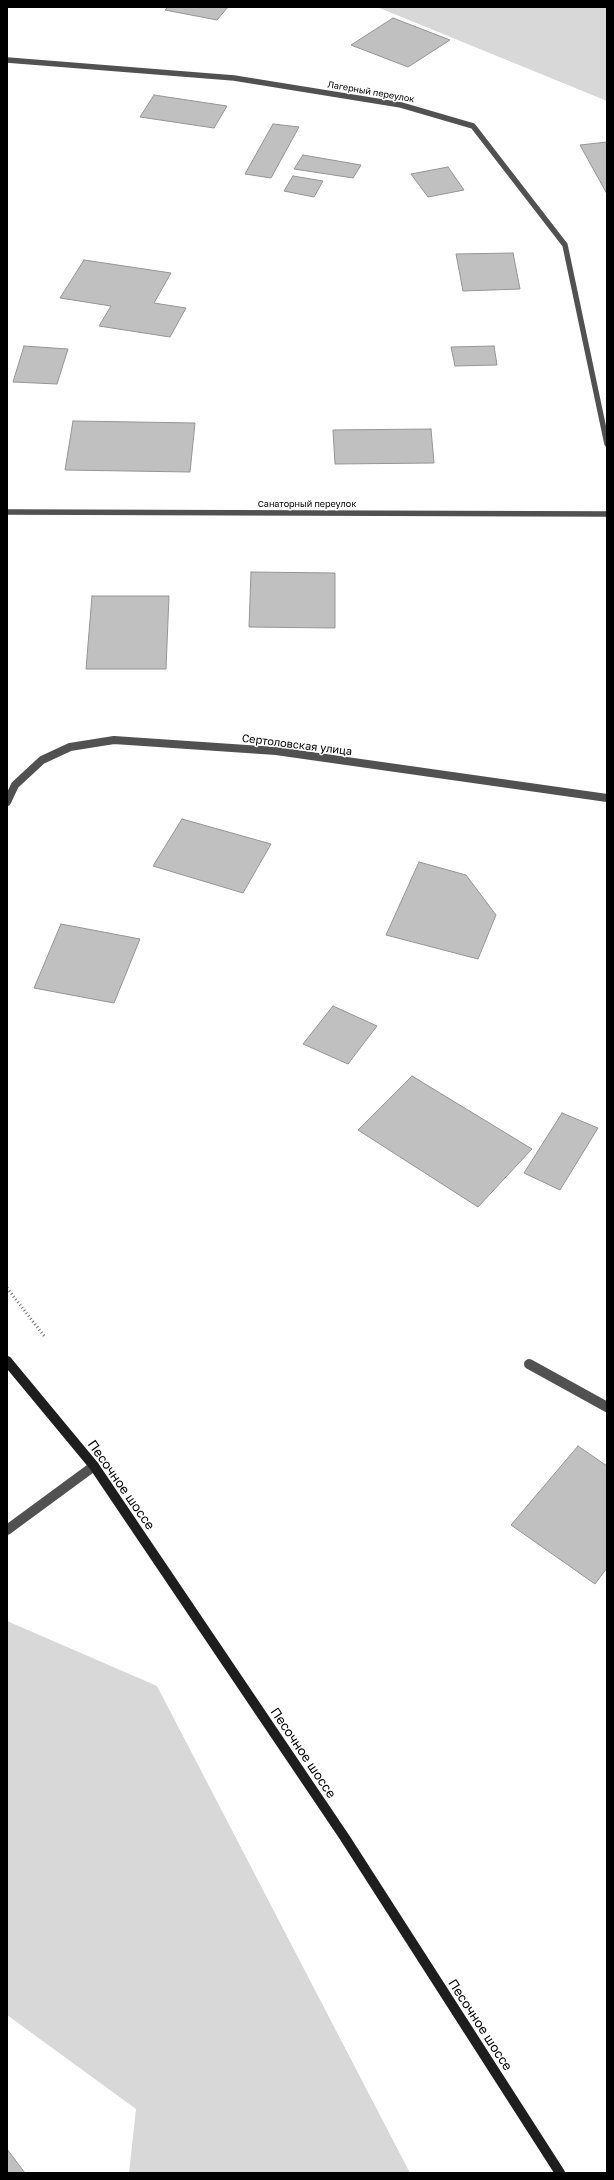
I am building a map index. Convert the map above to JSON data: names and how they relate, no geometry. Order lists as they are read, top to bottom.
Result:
{
  "streets": {
    "main road": ["Песочное шоссе"],
    "street": ["Лагерный переулок", "Санаторный переулок", "Сертоловская улица"]
  }
}
